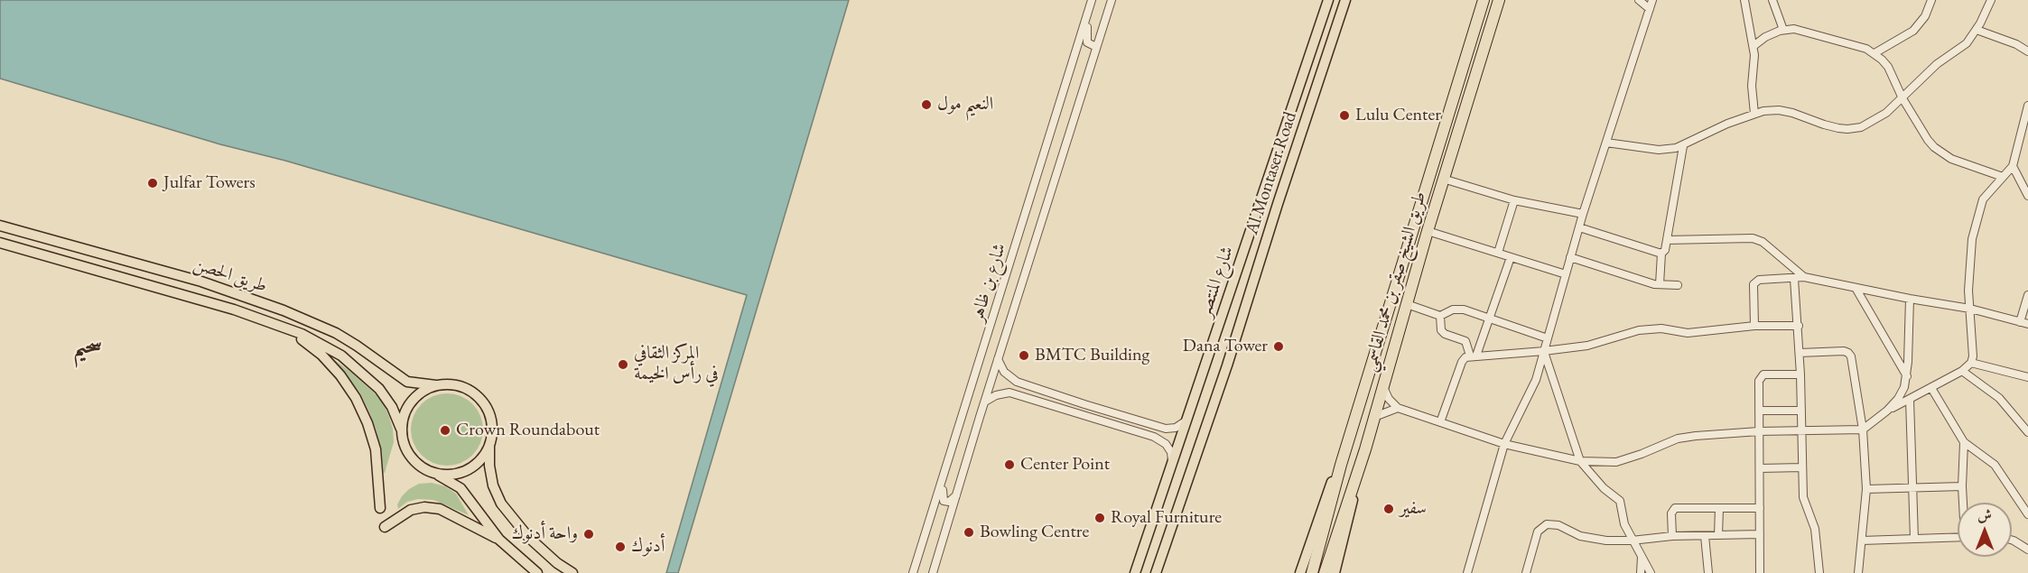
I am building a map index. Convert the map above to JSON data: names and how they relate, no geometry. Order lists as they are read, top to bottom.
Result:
{
  "streets": {
    "highway": ["طريق الشيخ صقر بن محمد القاسمي"],
    "main road": ["Al Montaser Road", "طريق الحصن", "شارع المنتصر"],
    "street": ["شارع بن ظاهر"]
  },
  "districts": ["سحيم"],
  "places": [
    "النعيم مول",
    "Lulu Center",
    "Julfar Towers",
    "Dana Tower",
    "BMTC Building",
    "المركز الثقافي في رأس الخيمة",
    "Crown Roundabout",
    "Center Point",
    "سفير",
    "Royal Furniture",
    "Bowling Centre",
    "واحة أدنوك",
    "أدنوك"
  ],
  "north": "top"
}
